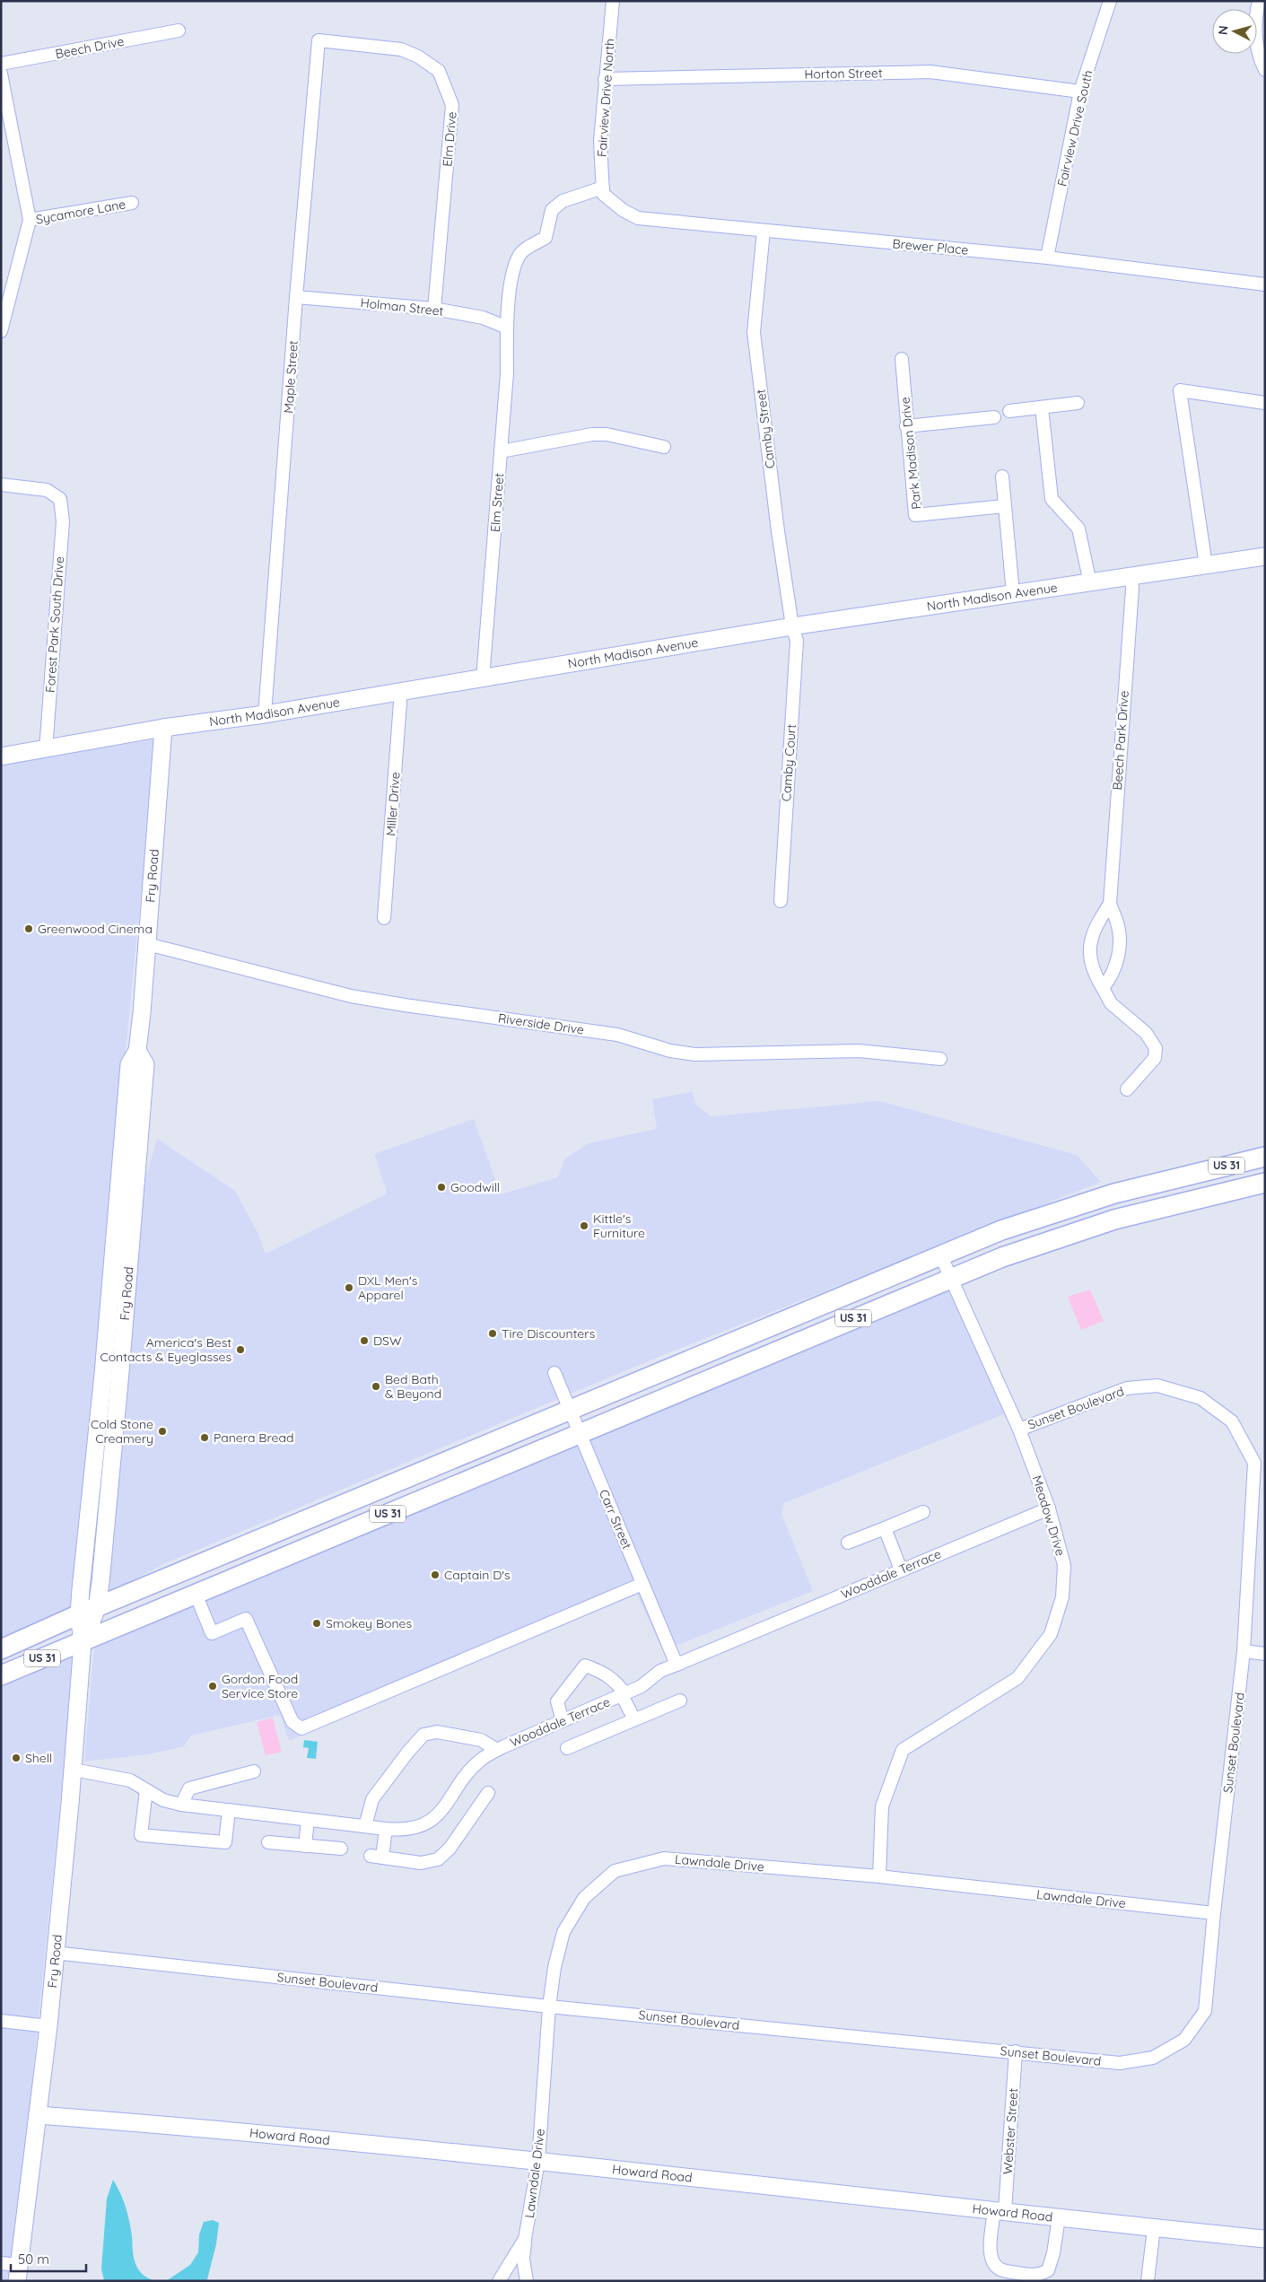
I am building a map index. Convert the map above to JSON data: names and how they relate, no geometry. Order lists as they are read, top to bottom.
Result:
{
  "streets": {
    "main road": ["US 31"],
    "street": [
      "Beech Drive",
      "Horton Street",
      "Fairview Drive North",
      "Fairview Drive South",
      "Elm Drive",
      "Sycamore Lane",
      "Brewer Place",
      "Holman Street",
      "Maple Street",
      "Camby Street",
      "Park Madison Drive",
      "Elm Street",
      "North Madison Avenue",
      "Forest Park South Drive",
      "Beech Park Drive",
      "Camby Court",
      "Miller Drive",
      "Fry Road",
      "Riverside Drive",
      "Sunset Boulevard",
      "Meadow Drive",
      "Carr Street",
      "Wooddale Terrace",
      "Lawndale Drive",
      "Webster Street",
      "Howard Road"
    ]
  },
  "crossings": [
    ["Horton Street", "Fairview Drive North"],
    ["Horton Street", "Fairview Drive South"],
    ["Fairview Drive North", "Brewer Place"],
    ["Fairview Drive North", "Elm Street"],
    ["Fairview Drive South", "Brewer Place"],
    ["Elm Drive", "Holman Street"],
    ["Elm Drive", "Maple Street"],
    ["Brewer Place", "Camby Street"],
    ["Brewer Place", "Elm Street"],
    ["Holman Street", "Maple Street"],
    ["Holman Street", "Elm Street"],
    ["Maple Street", "North Madison Avenue"],
    ["Camby Street", "North Madison Avenue"],
    ["Camby Street", "Camby Court"],
    ["Elm Street", "North Madison Avenue"],
    ["North Madison Avenue", "Forest Park South Drive"],
    ["North Madison Avenue", "Beech Park Drive"],
    ["North Madison Avenue", "Camby Court"],
    ["North Madison Avenue", "Miller Drive"],
    ["North Madison Avenue", "Fry Road"],
    ["Fry Road", "Riverside Drive"],
    ["Fry Road", "US 31"],
    ["Fry Road", "Sunset Boulevard"],
    ["Fry Road", "Wooddale Terrace"],
    ["Fry Road", "Howard Road"],
    ["US 31", "Meadow Drive"],
    ["US 31", "Carr Street"],
    ["Sunset Boulevard", "Meadow Drive"],
    ["Sunset Boulevard", "Lawndale Drive"],
    ["Sunset Boulevard", "Webster Street"],
    ["Meadow Drive", "Wooddale Terrace"],
    ["Meadow Drive", "Lawndale Drive"],
    ["Carr Street", "Wooddale Terrace"],
    ["Lawndale Drive", "Howard Road"],
    ["Webster Street", "Howard Road"]
  ],
  "places": [
    "Greenwood Cinema",
    "Goodwill",
    "Kittle's Furniture",
    "DXL Men's Apparel",
    "Tire Discounters",
    "DSW",
    "America's Best Contacts & Eyeglasses",
    "Bed Bath & Beyond",
    "Cold Stone Creamery",
    "Panera Bread",
    "Captain D's",
    "Smokey Bones",
    "Gordon Food Service Store",
    "Shell"
  ],
  "scale_bar": "50 m",
  "north": "left"
}
